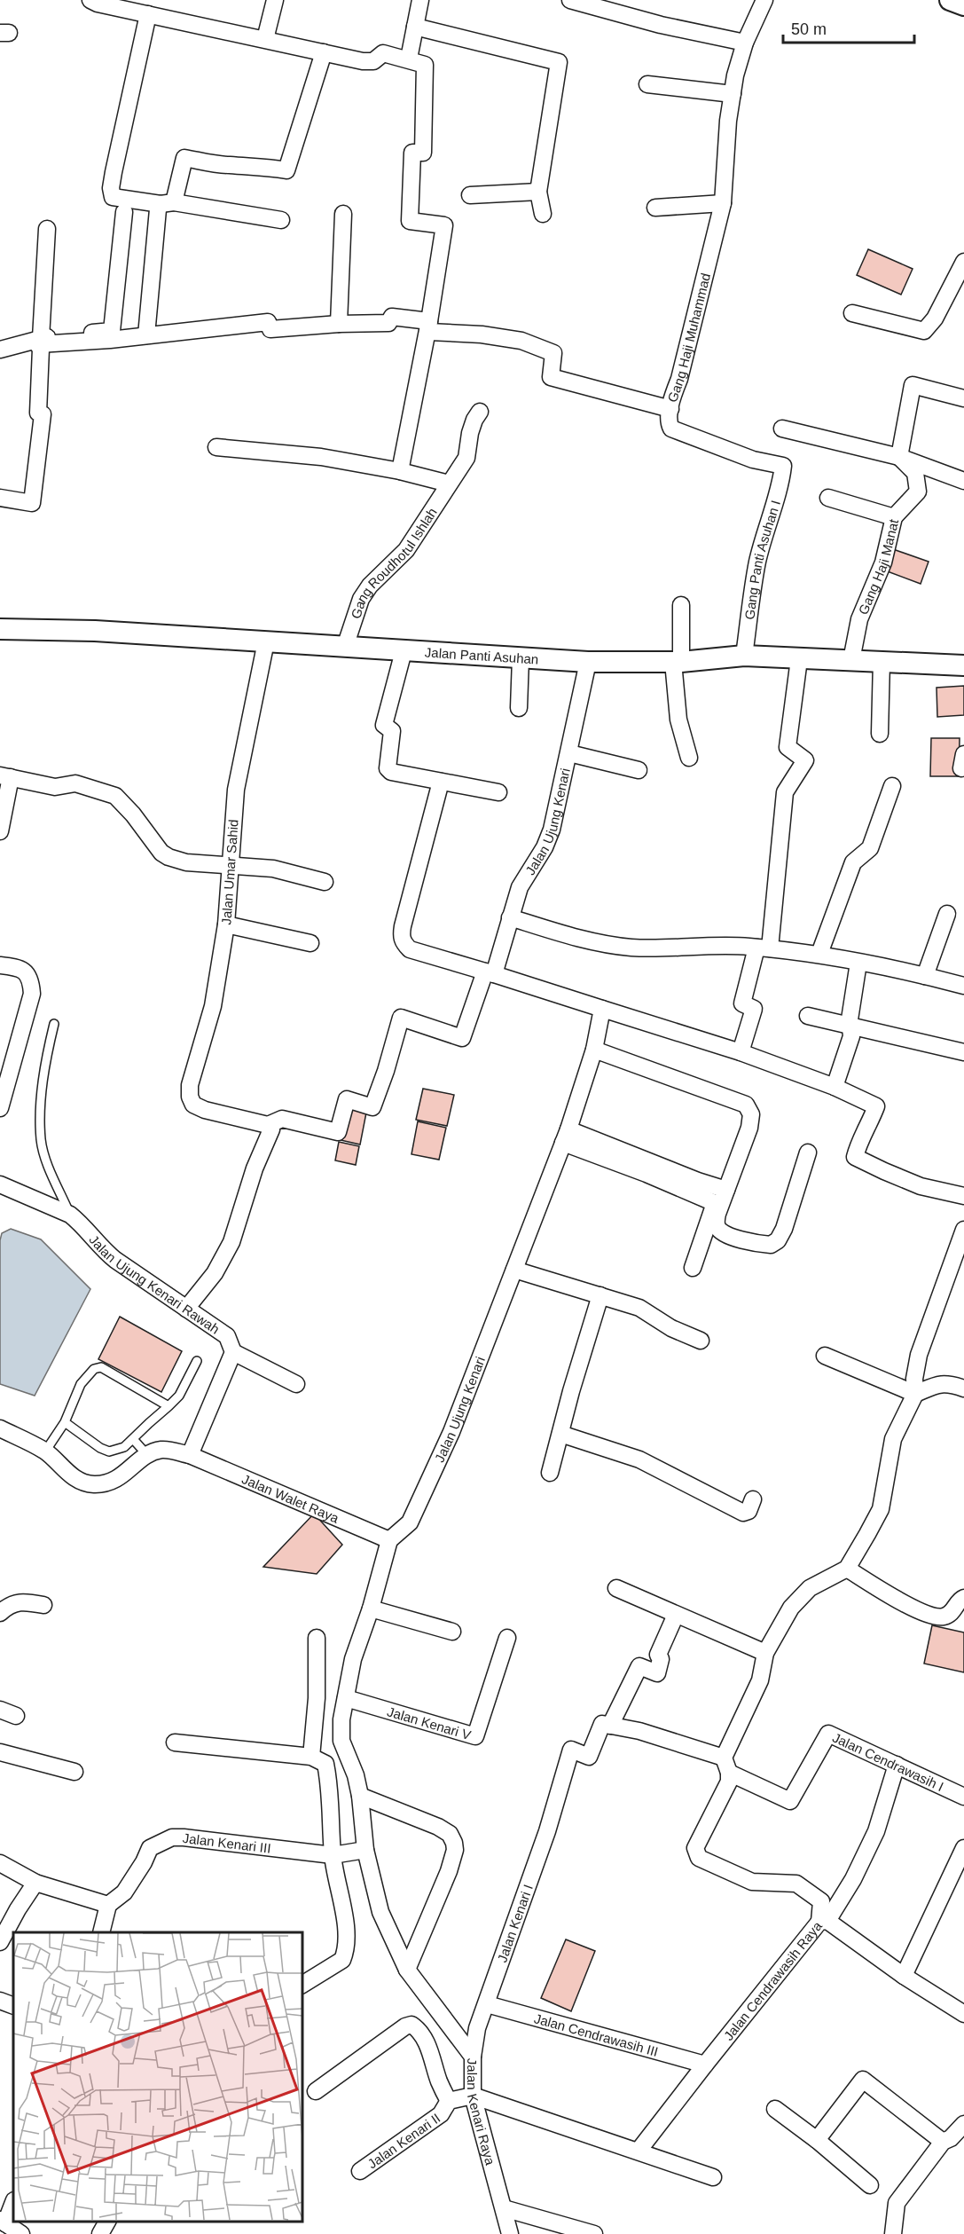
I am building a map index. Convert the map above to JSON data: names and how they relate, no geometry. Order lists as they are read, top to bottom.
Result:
{
  "streets": {
    "street": [
      "Gang Haji Muhammad",
      "Gang Panti Asuhan I",
      "Gang Roudhotul Ishlah",
      "Gang Haji Manat",
      "Jalan Panti Asuhan",
      "Jalan Ujung Kenari",
      "Jalan Umar Sahid",
      "Jalan Ujung Kenari Rawah",
      "Jalan Walet Raya",
      "Jalan Kenari V",
      "Jalan Cendrawasih I",
      "Jalan Kenari III",
      "Jalan Kenari I",
      "Jalan Cendrawasih Raya",
      "Jalan Cendrawasih III",
      "Jalan Kenari Raya",
      "Jalan Kenari II"
    ]
  },
  "crossings": [
    ["Gang Haji Muhammad", "Gang Panti Asuhan I"],
    ["Gang Panti Asuhan I", "Jalan Panti Asuhan"],
    ["Gang Roudhotul Ishlah", "Jalan Panti Asuhan"],
    ["Gang Haji Manat", "Jalan Panti Asuhan"],
    ["Jalan Panti Asuhan", "Jalan Ujung Kenari"],
    ["Jalan Panti Asuhan", "Jalan Umar Sahid"],
    ["Jalan Ujung Kenari", "Jalan Umar Sahid"],
    ["Jalan Ujung Kenari", "Jalan Walet Raya"],
    ["Jalan Kenari III", "Jalan Kenari Raya"],
    ["Jalan Kenari I", "Jalan Cendrawasih III"],
    ["Jalan Kenari I", "Jalan Kenari Raya"],
    ["Jalan Cendrawasih Raya", "Jalan Cendrawasih III"],
    ["Jalan Kenari Raya", "Jalan Kenari II"]
  ],
  "scale_bar": "50 m"
}
